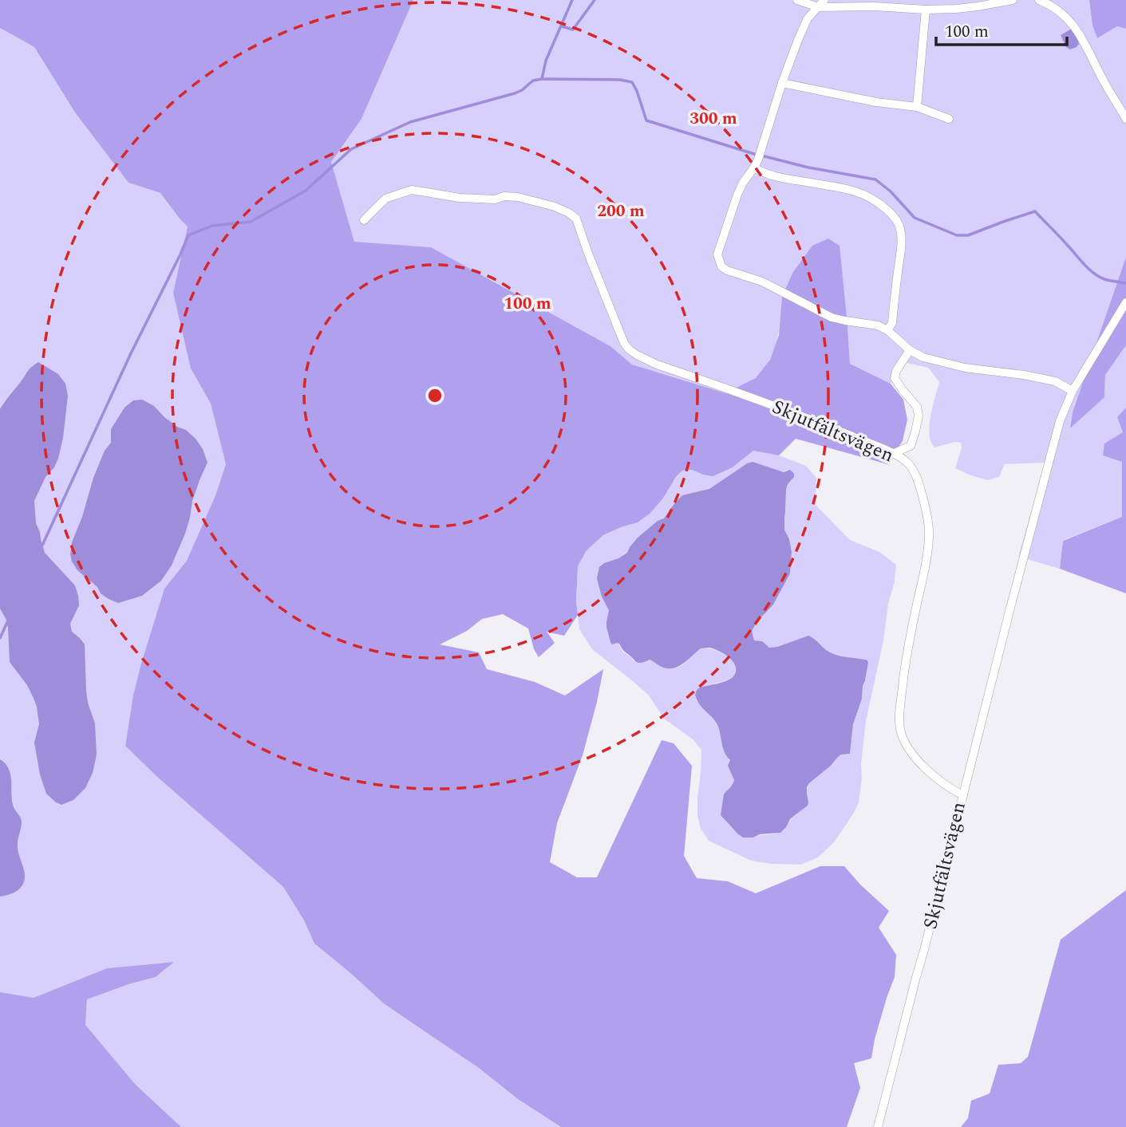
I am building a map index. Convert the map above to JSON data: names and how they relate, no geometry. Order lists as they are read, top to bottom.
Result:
{
  "streets": {
    "street": ["Skjutfältsvägen"]
  },
  "scale_bar": "100 m",
  "rings": ["300 m", "200 m", "100 m"]
}
